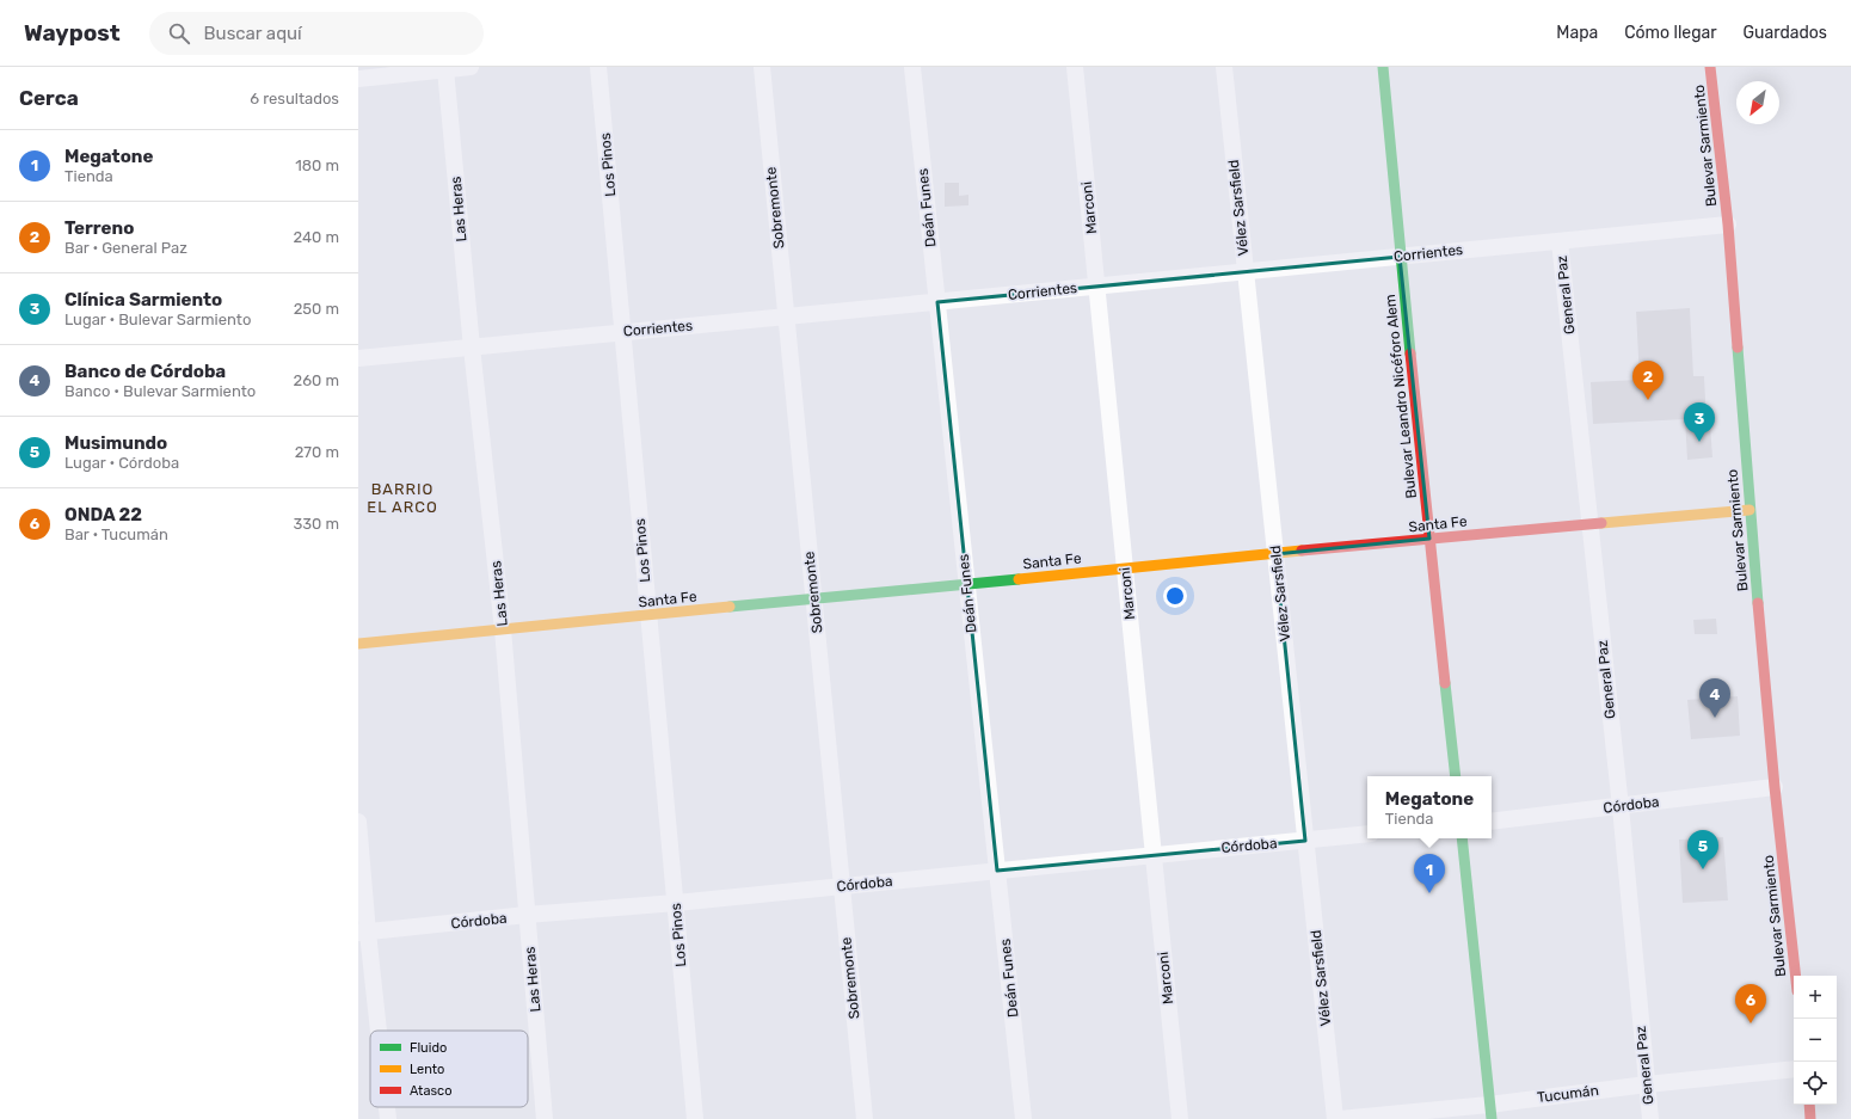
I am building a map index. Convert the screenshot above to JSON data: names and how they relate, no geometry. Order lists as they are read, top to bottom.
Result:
{
  "streets": {
    "street": [
      "Bulevar Sarmiento",
      "Los Pinos",
      "Sobremonte",
      "Deán Funes",
      "Marconi",
      "Vélez Sarsfield",
      "Las Heras",
      "Corrientes",
      "General Paz",
      "Bulevar Leandro Nicéforo Alem",
      "Santa Fe",
      "Córdoba",
      "Tucumán"
    ]
  },
  "crossings": [
    ["Bulevar Sarmiento", "Corrientes"],
    ["Bulevar Sarmiento", "Santa Fe"],
    ["Bulevar Sarmiento", "Córdoba"],
    ["Los Pinos", "Corrientes"],
    ["Los Pinos", "Santa Fe"],
    ["Los Pinos", "Córdoba"],
    ["Sobremonte", "Corrientes"],
    ["Sobremonte", "Santa Fe"],
    ["Sobremonte", "Córdoba"],
    ["Deán Funes", "Corrientes"],
    ["Deán Funes", "Santa Fe"],
    ["Deán Funes", "Córdoba"],
    ["Marconi", "Corrientes"],
    ["Marconi", "Santa Fe"],
    ["Marconi", "Córdoba"],
    ["Vélez Sarsfield", "Corrientes"],
    ["Vélez Sarsfield", "Santa Fe"],
    ["Vélez Sarsfield", "Córdoba"],
    ["Las Heras", "Corrientes"],
    ["Las Heras", "Santa Fe"],
    ["Las Heras", "Córdoba"],
    ["Corrientes", "General Paz"],
    ["Corrientes", "Bulevar Leandro Nicéforo Alem"],
    ["General Paz", "Santa Fe"],
    ["General Paz", "Córdoba"],
    ["General Paz", "Tucumán"],
    ["Bulevar Leandro Nicéforo Alem", "Santa Fe"]
  ],
  "districts": ["BARRIO EL ARCO"],
  "legend": ["Fluido", "Lento", "Atasco"],
  "north": "bottom left",
  "page": {
    "header": "Waypost",
    "search": "Buscar aquí",
    "nav": ["Mapa", "Cómo llegar", "Guardados"],
    "heading": ["Cerca", "6 resultados"],
    "list": [
      {
        "mark": "1",
        "name": "Megatone",
        "note": "Tienda",
        "value": "180 m"
      },
      {
        "mark": "2",
        "name": "Terreno",
        "note": "Bar · General Paz",
        "value": "240 m"
      },
      {
        "mark": "3",
        "name": "Clínica Sarmiento",
        "note": "Lugar · Bulevar Sarmiento",
        "value": "250 m"
      },
      {
        "mark": "4",
        "name": "Banco de Córdoba",
        "note": "Banco · Bulevar Sarmiento",
        "value": "260 m"
      },
      {
        "mark": "5",
        "name": "Musimundo",
        "note": "Lugar · Córdoba",
        "value": "270 m"
      },
      {
        "mark": "6",
        "name": "ONDA 22",
        "note": "Bar · Tucumán",
        "value": "330 m"
      }
    ],
    "pins": [
      "2",
      "3",
      "4",
      "5",
      "1",
      "6"
    ],
    "popup": ["Megatone", "Tienda"],
    "map_buttons": ["+", "−"]
  }
}
